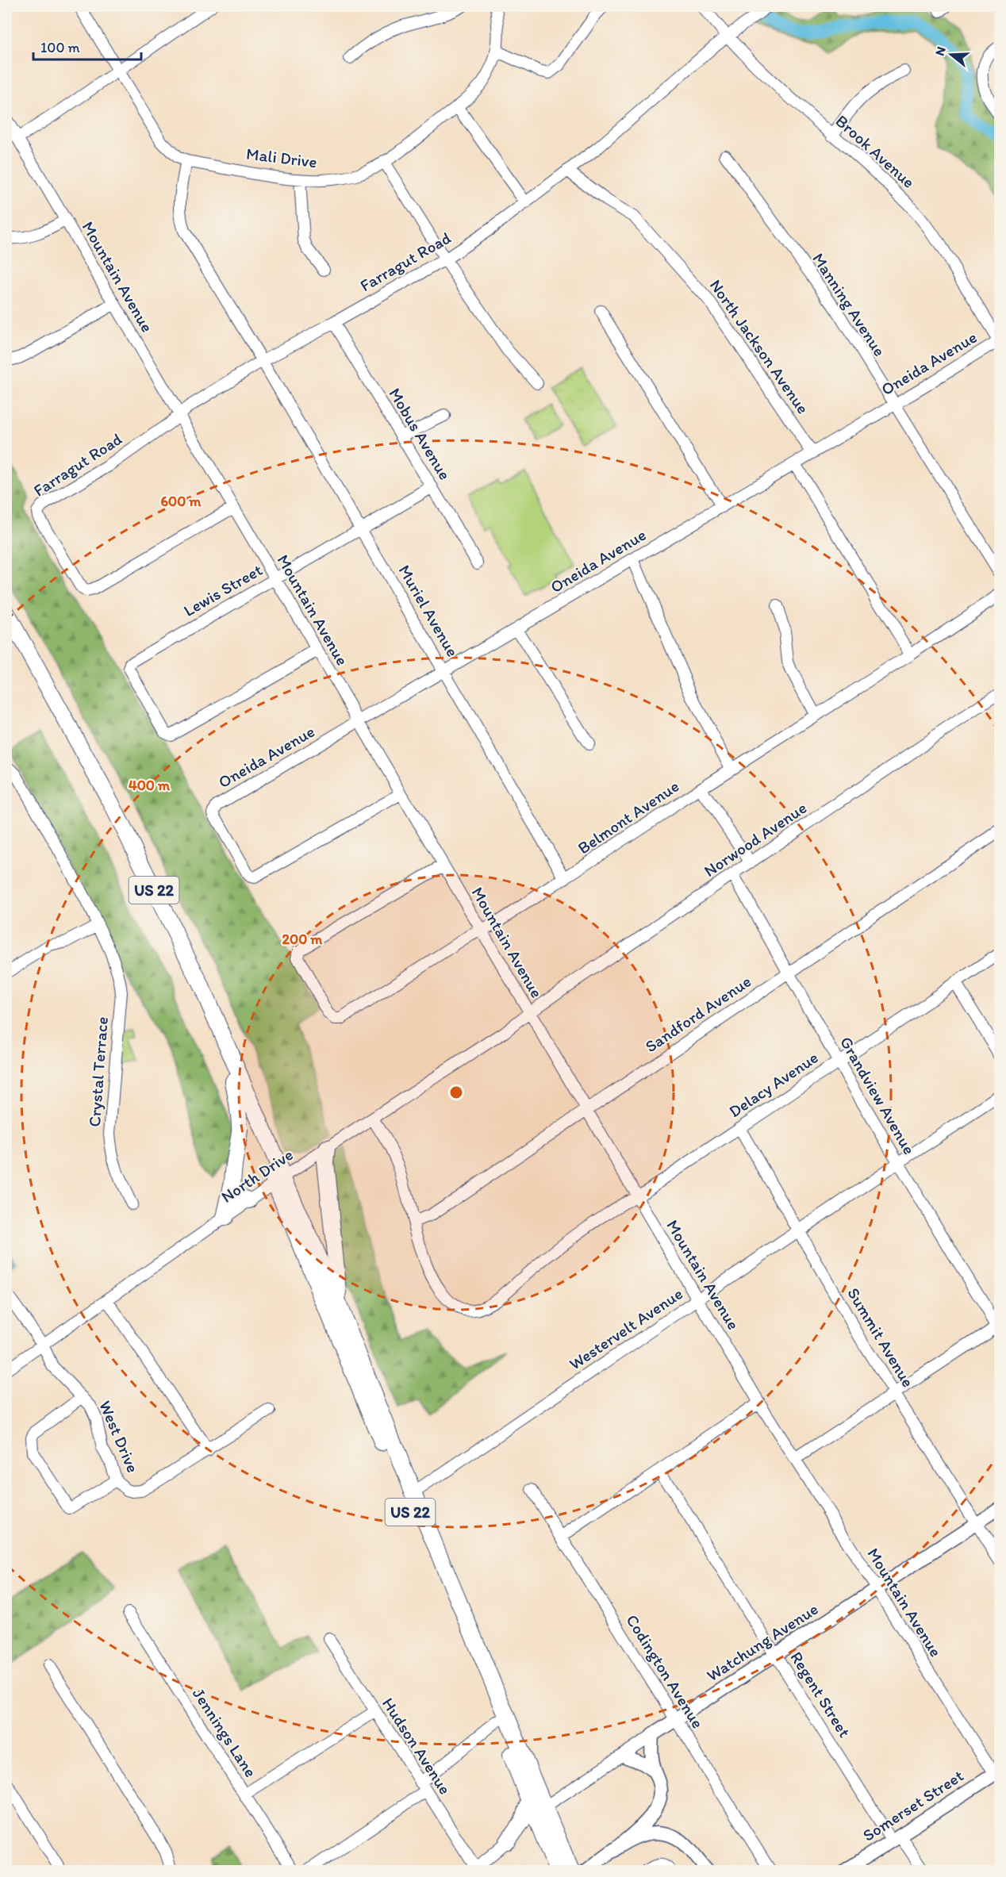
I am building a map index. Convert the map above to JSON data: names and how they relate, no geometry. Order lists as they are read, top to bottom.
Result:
{
  "streets": {
    "highway": ["US 22"],
    "main road": ["Watchung Avenue", "Somerset Street"],
    "street": [
      "Brook Avenue",
      "Mali Drive",
      "Farragut Road",
      "Mountain Avenue",
      "Manning Avenue",
      "North Jackson Avenue",
      "Oneida Avenue",
      "Mobus Avenue",
      "Lewis Street",
      "Muriel Avenue",
      "Belmont Avenue",
      "Norwood Avenue",
      "Sandford Avenue",
      "Crystal Terrace",
      "Delacy Avenue",
      "Grandview Avenue",
      "North Drive",
      "Westervelt Avenue",
      "Summit Avenue",
      "West Drive",
      "Codington Avenue",
      "Regent Street",
      "Jennings Lane",
      "Hudson Avenue"
    ]
  },
  "crossings": [
    ["Brook Avenue", "Farragut Road"],
    ["Brook Avenue", "Oneida Avenue"],
    ["Mali Drive", "Muriel Avenue"],
    ["Farragut Road", "Mountain Avenue"],
    ["Farragut Road", "North Jackson Avenue"],
    ["Farragut Road", "Mobus Avenue"],
    ["Farragut Road", "Muriel Avenue"],
    ["Mountain Avenue", "Oneida Avenue"],
    ["Mountain Avenue", "Lewis Street"],
    ["Mountain Avenue", "Belmont Avenue"],
    ["Mountain Avenue", "Norwood Avenue"],
    ["Mountain Avenue", "Sandford Avenue"],
    ["Mountain Avenue", "Delacy Avenue"],
    ["Mountain Avenue", "North Drive"],
    ["Mountain Avenue", "Westervelt Avenue"],
    ["Mountain Avenue", "Watchung Avenue"],
    ["Mountain Avenue", "Somerset Street"],
    ["Manning Avenue", "Oneida Avenue"],
    ["North Jackson Avenue", "Oneida Avenue"],
    ["Oneida Avenue", "Muriel Avenue"],
    ["Mobus Avenue", "Lewis Street"],
    ["Lewis Street", "Muriel Avenue"],
    ["Muriel Avenue", "Belmont Avenue"],
    ["Norwood Avenue", "Grandview Avenue"],
    ["Norwood Avenue", "North Drive"],
    ["US 22", "North Drive"],
    ["US 22", "Westervelt Avenue"],
    ["US 22", "Watchung Avenue"],
    ["Sandford Avenue", "Delacy Avenue"],
    ["Sandford Avenue", "Grandview Avenue"],
    ["Delacy Avenue", "Grandview Avenue"],
    ["Delacy Avenue", "Summit Avenue"],
    ["Grandview Avenue", "Westervelt Avenue"],
    ["North Drive", "West Drive"],
    ["Westervelt Avenue", "Summit Avenue"],
    ["Summit Avenue", "Watchung Avenue"],
    ["Watchung Avenue", "Codington Avenue"],
    ["Watchung Avenue", "Regent Street"],
    ["Regent Street", "Somerset Street"]
  ],
  "scale_bar": "100 m",
  "north": "left",
  "rings": ["600 m", "400 m", "200 m"]
}
